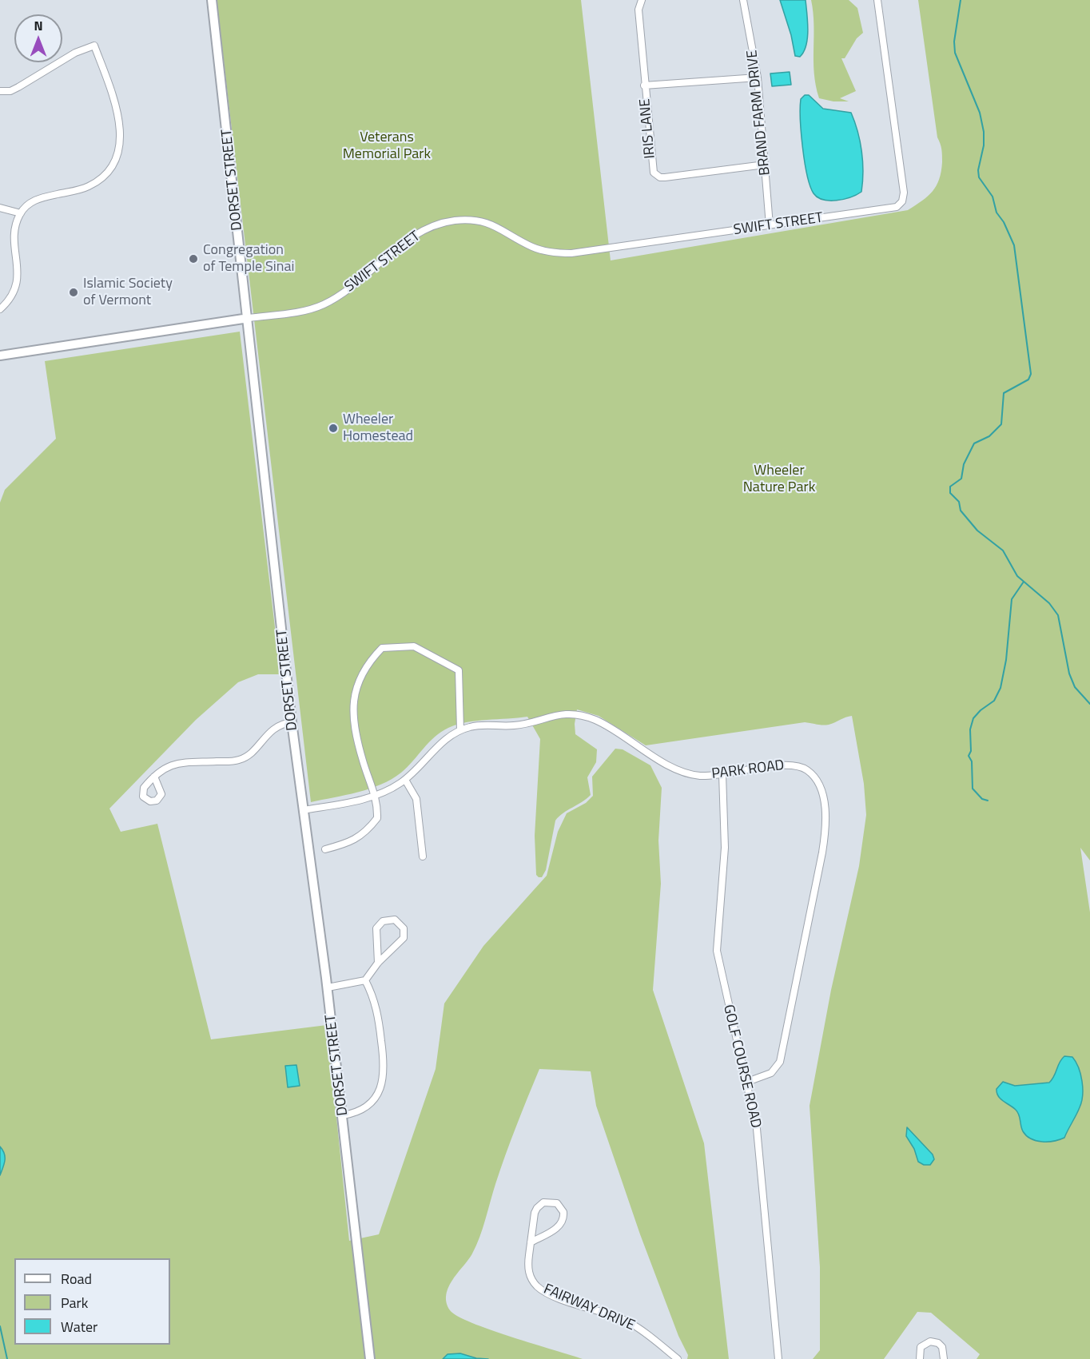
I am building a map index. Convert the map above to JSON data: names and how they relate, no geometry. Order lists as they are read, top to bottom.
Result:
{
  "streets": {
    "street": [
      "BRAND FARM DRIVE",
      "IRIS LANE",
      "DORSET STREET",
      "SWIFT STREET",
      "PARK ROAD",
      "GOLF COURSE ROAD",
      "FAIRWAY DRIVE"
    ]
  },
  "crossings": [
    ["BRAND FARM DRIVE", "IRIS LANE"],
    ["BRAND FARM DRIVE", "SWIFT STREET"],
    ["DORSET STREET", "SWIFT STREET"],
    ["DORSET STREET", "PARK ROAD"],
    ["PARK ROAD", "GOLF COURSE ROAD"]
  ],
  "parks": ["Veterans Memorial Park", "Wheeler Nature Park"],
  "places": ["Congregation of Temple Sinai", "Islamic Society of Vermont", "Wheeler Homestead"],
  "legend": ["Road", "Park", "Water"],
  "north": "top"
}
